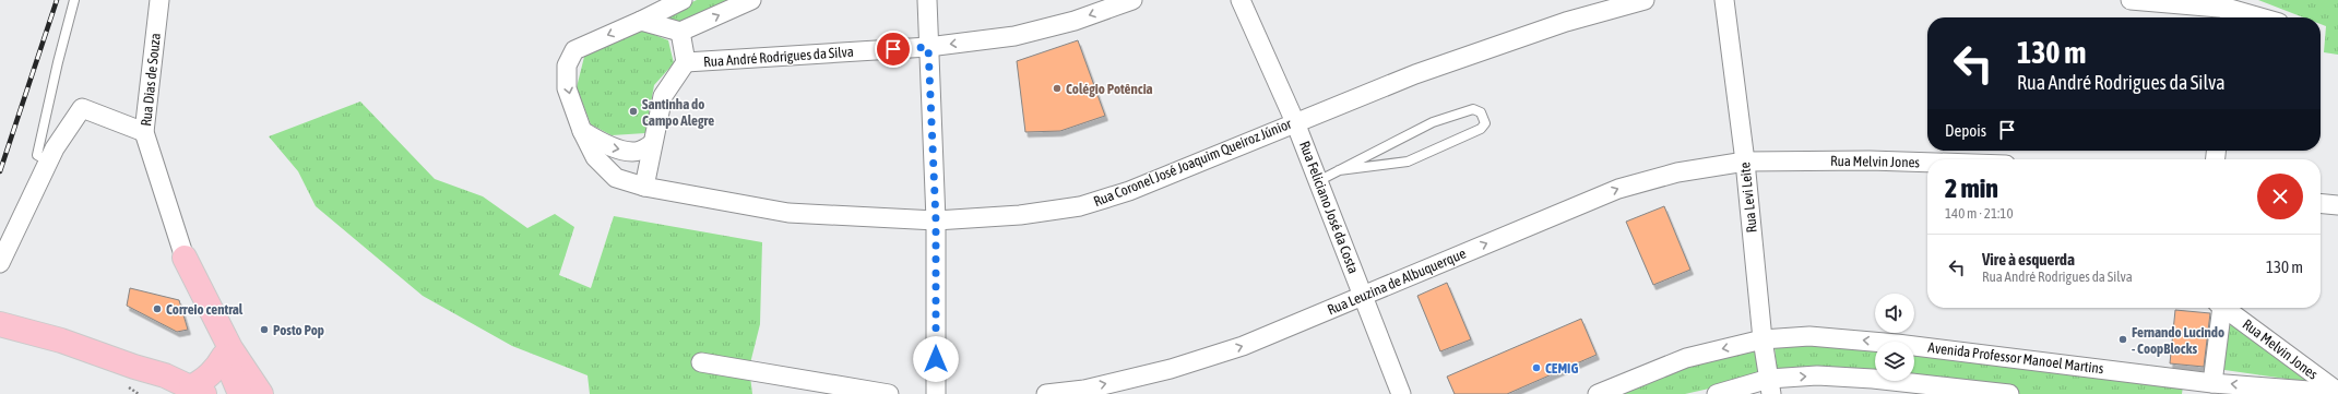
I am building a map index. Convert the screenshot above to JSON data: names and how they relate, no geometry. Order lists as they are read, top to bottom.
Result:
{
  "streets": {
    "street": [
      "Rua André Rodrigues da Silva",
      "Rua Dias de Souza",
      "Rua Melvin Jones",
      "Rua Coronel José Joaquim Queiroz Júnior",
      "Rua Levi Leite",
      "Rua Feliciano José da Costa",
      "Rua Leuzina de Albuquerque",
      "Avenida Professor Manoel Martins"
    ]
  },
  "crossings": [
    ["Rua André Rodrigues da Silva", "Rua Coronel José Joaquim Queiroz Júnior"],
    ["Rua Melvin Jones", "Rua Levi Leite"],
    ["Rua Melvin Jones", "Rua Leuzina de Albuquerque"],
    ["Rua Melvin Jones", "Avenida Professor Manoel Martins"],
    ["Rua Coronel José Joaquim Queiroz Júnior", "Rua Feliciano José da Costa"],
    ["Rua Levi Leite", "Rua Leuzina de Albuquerque"],
    ["Rua Levi Leite", "Avenida Professor Manoel Martins"],
    ["Rua Feliciano José da Costa", "Rua Leuzina de Albuquerque"]
  ],
  "one_way": ["Rua André Rodrigues da Silva", "Rua Leuzina de Albuquerque"],
  "places": [
    "Colégio Potência",
    "Santinha do Campo Alegre",
    "Correio central",
    "Posto Pop",
    "Fernando Lucindo - CoopBlocks",
    "CEMIG"
  ],
  "page": {
    "turn": ["130 m", "Rua André Rodrigues da Silva"],
    "then": "Depois",
    "heading": ["2 min", "140 m · 21:10"],
    "list": [
      {
        "name": "Vire à esquerda",
        "note": "Rua André Rodrigues da Silva",
        "value": "130 m"
      }
    ]
  }
}
